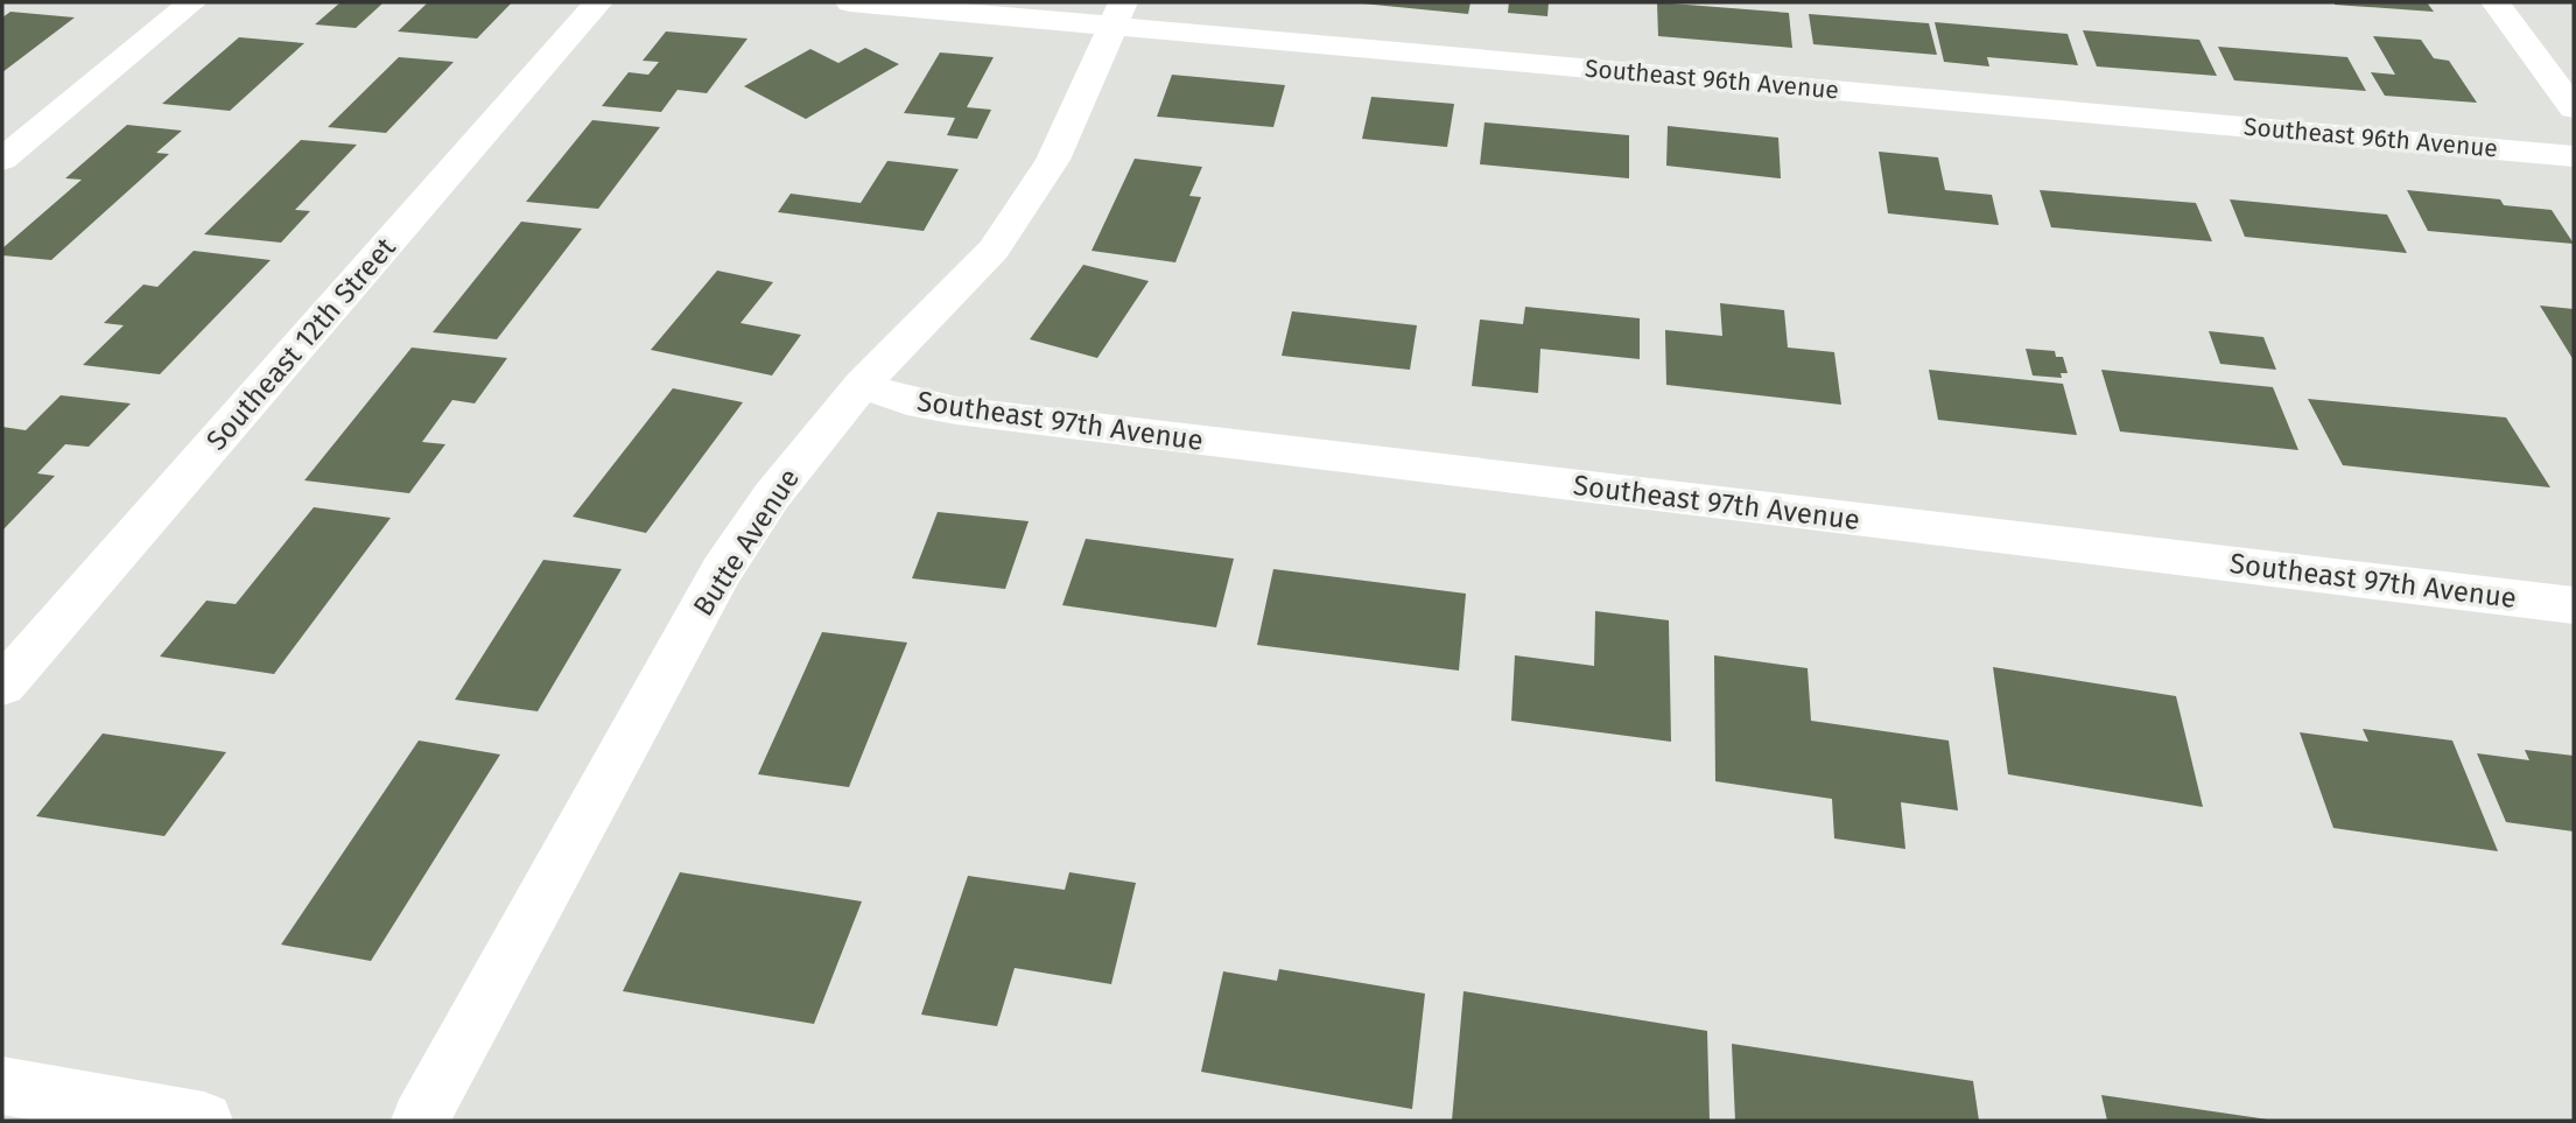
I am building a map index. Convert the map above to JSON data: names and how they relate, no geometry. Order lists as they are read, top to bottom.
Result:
{
  "streets": {
    "street": [
      "Southeast 96th Avenue",
      "Southeast 12th Street",
      "Southeast 97th Avenue",
      "Butte Avenue"
    ]
  },
  "crossings": [
    ["Southeast 96th Avenue", "Butte Avenue"],
    ["Southeast 97th Avenue", "Butte Avenue"]
  ]
}
